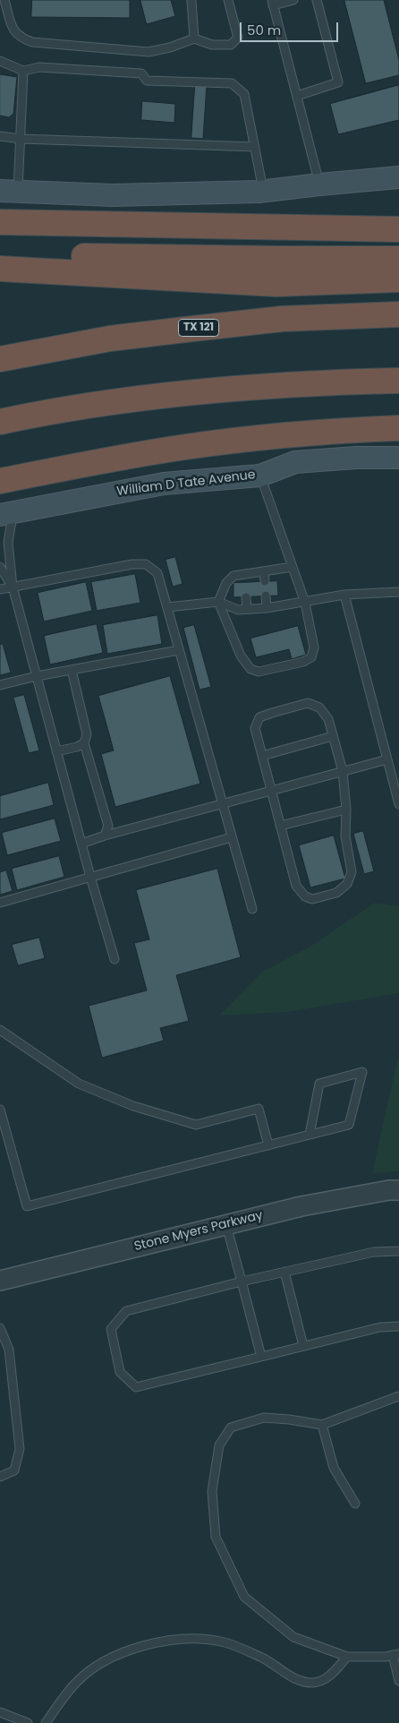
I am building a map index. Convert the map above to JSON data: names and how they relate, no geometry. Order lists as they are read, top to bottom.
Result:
{
  "streets": {
    "highway": ["TX 121"],
    "main road": ["William D Tate Avenue"],
    "street": ["Stone Myers Parkway"]
  },
  "scale_bar": "50 m"
}
